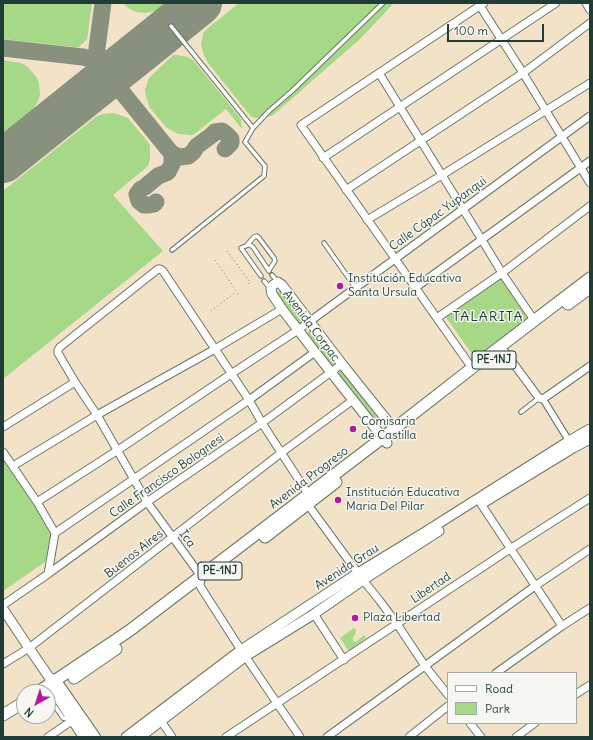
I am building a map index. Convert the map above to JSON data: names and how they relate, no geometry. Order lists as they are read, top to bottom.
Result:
{
  "streets": {
    "main road": ["PE-1NJ", "Avenida Progreso"],
    "street": [
      "Calle Cápac Yupanqui",
      "Avenida Corpac",
      "Calle Francisco Bolognesi",
      "Ica",
      "Buenos Aires",
      "Avenida Grau",
      "Libertad"
    ]
  },
  "crossings": [
    ["Calle Cápac Yupanqui", "Avenida Corpac"],
    ["Calle Cápac Yupanqui", "Ica"],
    ["Avenida Corpac", "Calle Francisco Bolognesi"],
    ["Avenida Corpac", "Avenida Progreso"],
    ["Avenida Corpac", "Buenos Aires"],
    ["Calle Francisco Bolognesi", "Ica"],
    ["Avenida Progreso", "Ica"],
    ["Ica", "Buenos Aires"],
    ["Ica", "Avenida Grau"],
    ["Ica", "Libertad"]
  ],
  "districts": ["TALARITA"],
  "places": [
    "Institución Educativa Santa Ursula",
    "Comisaria de Castilla",
    "Institución Educativa Maria Del Pilar",
    "Plaza Libertad"
  ],
  "legend": ["Road", "Park"],
  "scale_bar": "100 m",
  "north": "bottom left"
}
